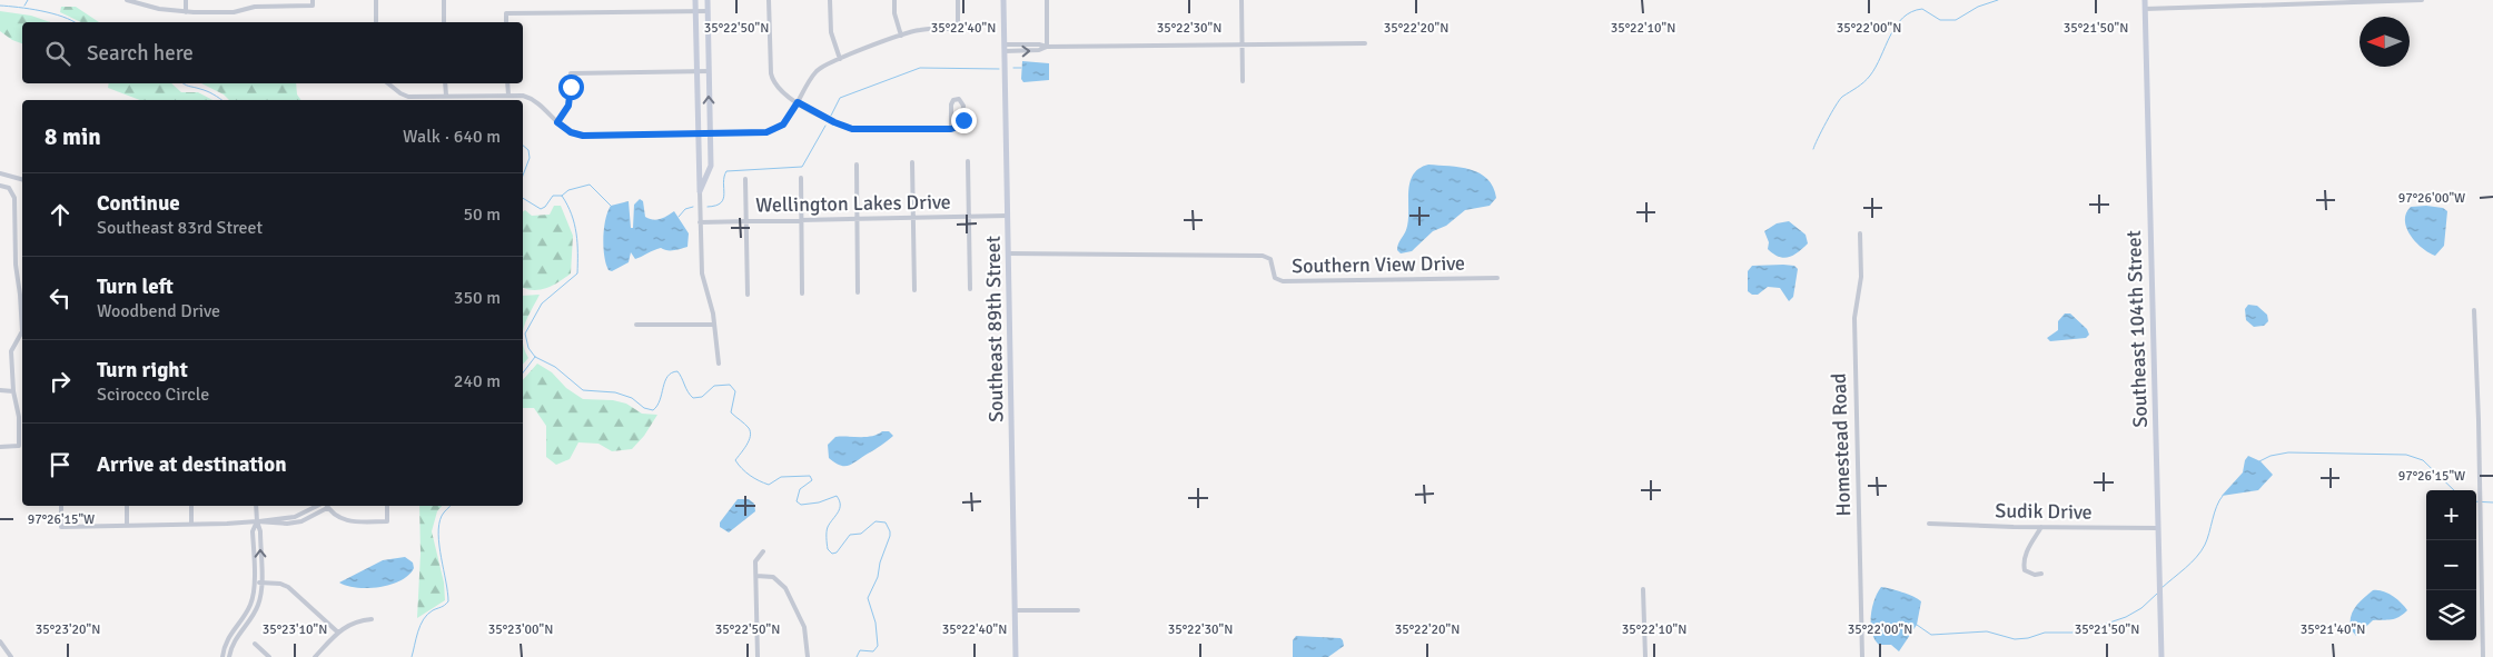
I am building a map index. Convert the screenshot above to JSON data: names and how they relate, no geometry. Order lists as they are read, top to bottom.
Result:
{
  "streets": {
    "street": [
      "Wellington Lakes Drive",
      "Southern View Drive",
      "Southeast 89th Street",
      "Southeast 104th Street",
      "Homestead Road",
      "Sudik Drive"
    ]
  },
  "crossings": [
    ["Wellington Lakes Drive", "Southeast 89th Street"],
    ["Southern View Drive", "Southeast 89th Street"],
    ["Southeast 104th Street", "Sudik Drive"]
  ],
  "north": "left",
  "page": {
    "search": "Search here",
    "heading": ["8 min", "Walk · 640 m"],
    "list": [
      ["Continue", "Southeast 83rd Street", "50 m"],
      ["Turn left", "Woodbend Drive", "350 m"],
      ["Turn right", "Scirocco Circle", "240 m"],
      "Arrive at destination"
    ],
    "map_buttons": ["+", "−"]
  },
  "coordinates": [
    "35°22'50\"N",
    "35°22'40\"N",
    "35°22'30\"N",
    "35°22'20\"N",
    "35°22'10\"N",
    "35°22'00\"N",
    "35°21'50\"N",
    "97°26'00\"W",
    "97°26'15\"W",
    "35°23'20\"N",
    "35°23'10\"N",
    "35°23'00\"N",
    "35°21'40\"N"
  ]
}
